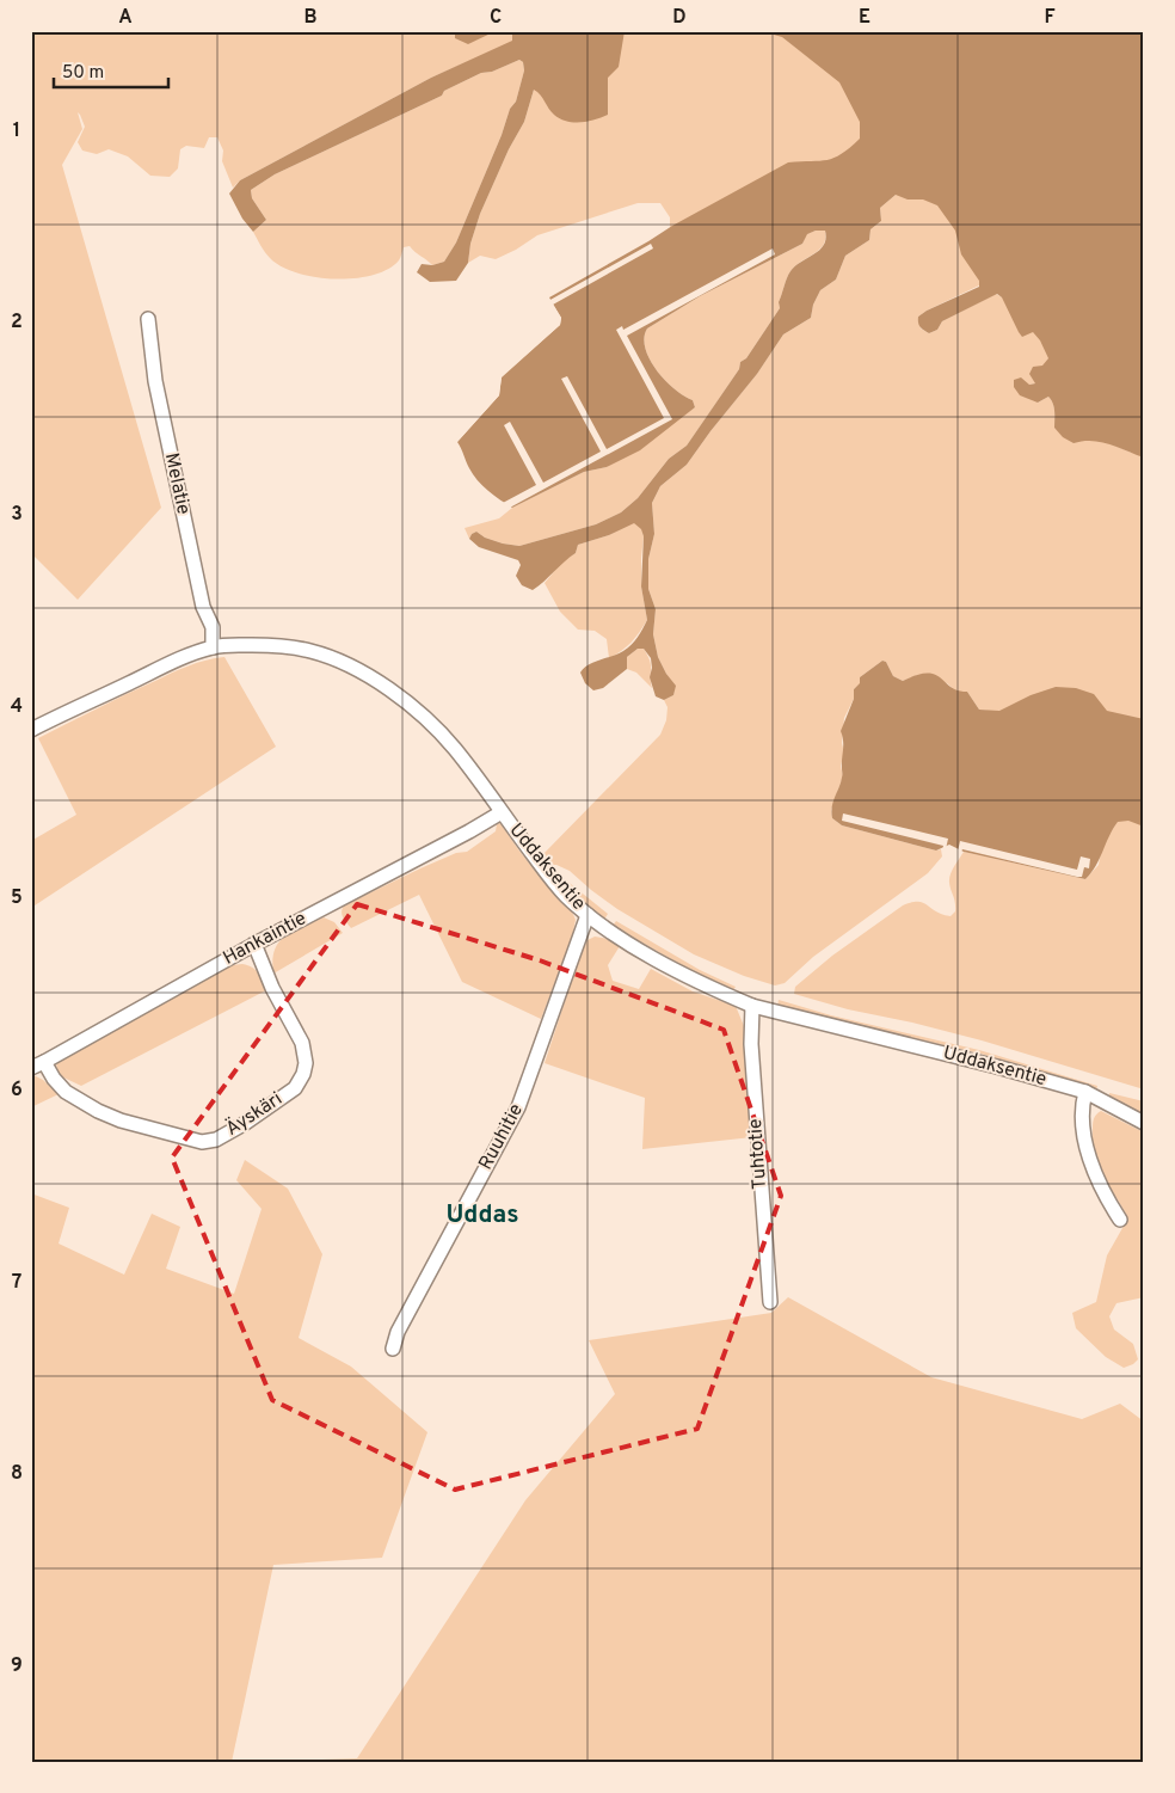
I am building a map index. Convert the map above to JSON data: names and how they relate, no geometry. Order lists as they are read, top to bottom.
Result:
{
  "streets": {
    "street": [
      "Melatie",
      "Uddaksentie",
      "Hankaintie",
      "Äyskäri",
      "Ruuhitie",
      "Tuhtotie"
    ]
  },
  "crossings": [
    ["Melatie", "Uddaksentie"],
    ["Uddaksentie", "Hankaintie"],
    ["Uddaksentie", "Ruuhitie"],
    ["Uddaksentie", "Tuhtotie"],
    ["Hankaintie", "Äyskäri"]
  ],
  "districts": ["Uddas"],
  "scale_bar": "50 m",
  "grid": {
    "columns": [
      "A",
      "B",
      "C",
      "D",
      "E",
      "F"
    ],
    "rows": [
      "1",
      "2",
      "3",
      "4",
      "5",
      "6",
      "7",
      "8",
      "9"
    ]
  }
}
